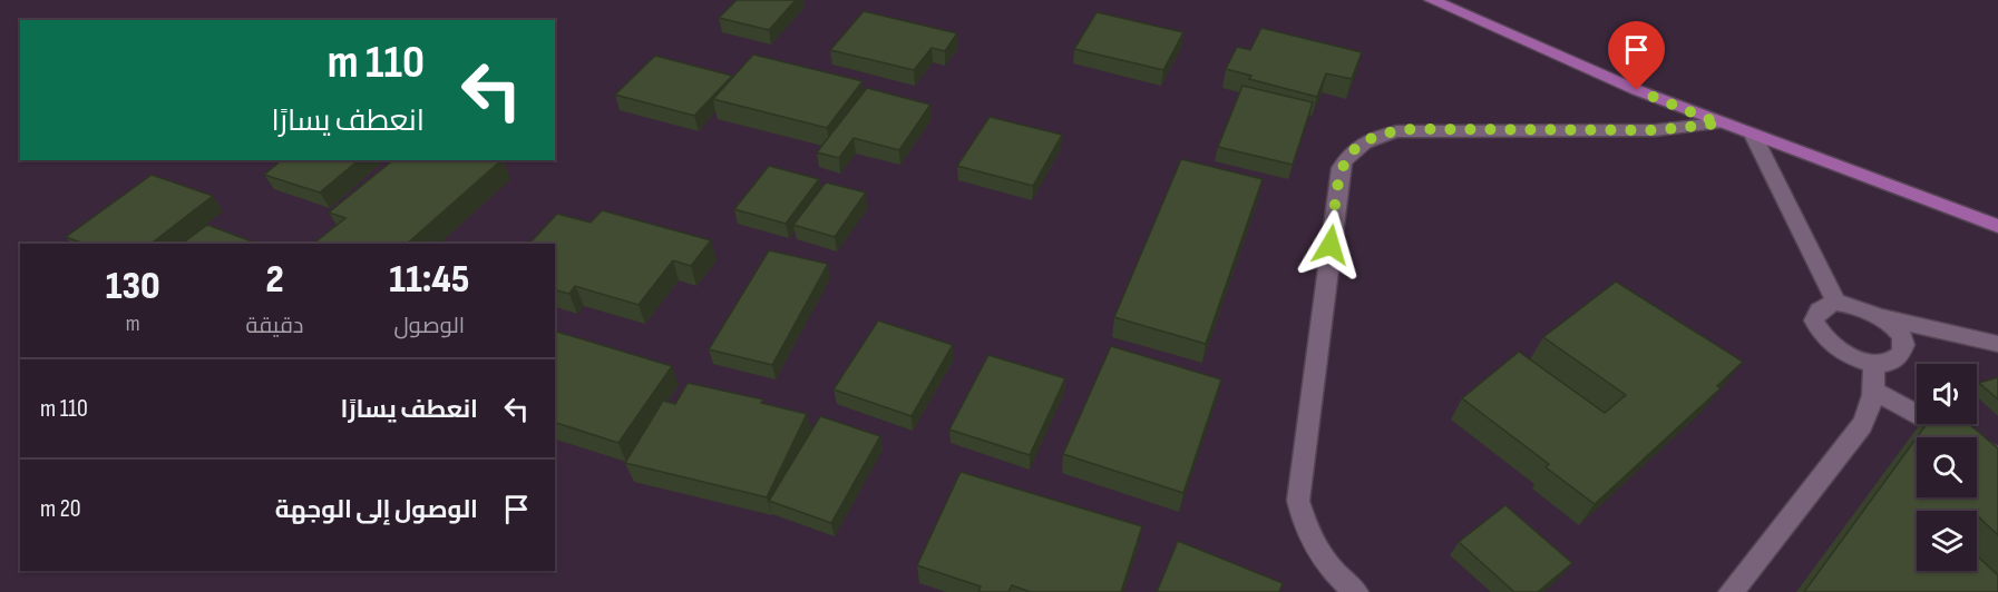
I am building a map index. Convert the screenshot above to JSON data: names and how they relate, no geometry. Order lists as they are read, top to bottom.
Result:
{
  "page": {
    "turn": ["110 m", "انعطف يسارًا"],
    "eta": [
      "11:45",
      "الوصول",
      "2",
      "دقيقة",
      "130",
      "m"
    ],
    "list": [
      {
        "name": "انعطف يسارًا",
        "value": "110 m"
      },
      {
        "name": "الوصول إلى الوجهة",
        "value": "20 m"
      }
    ]
  }
}
